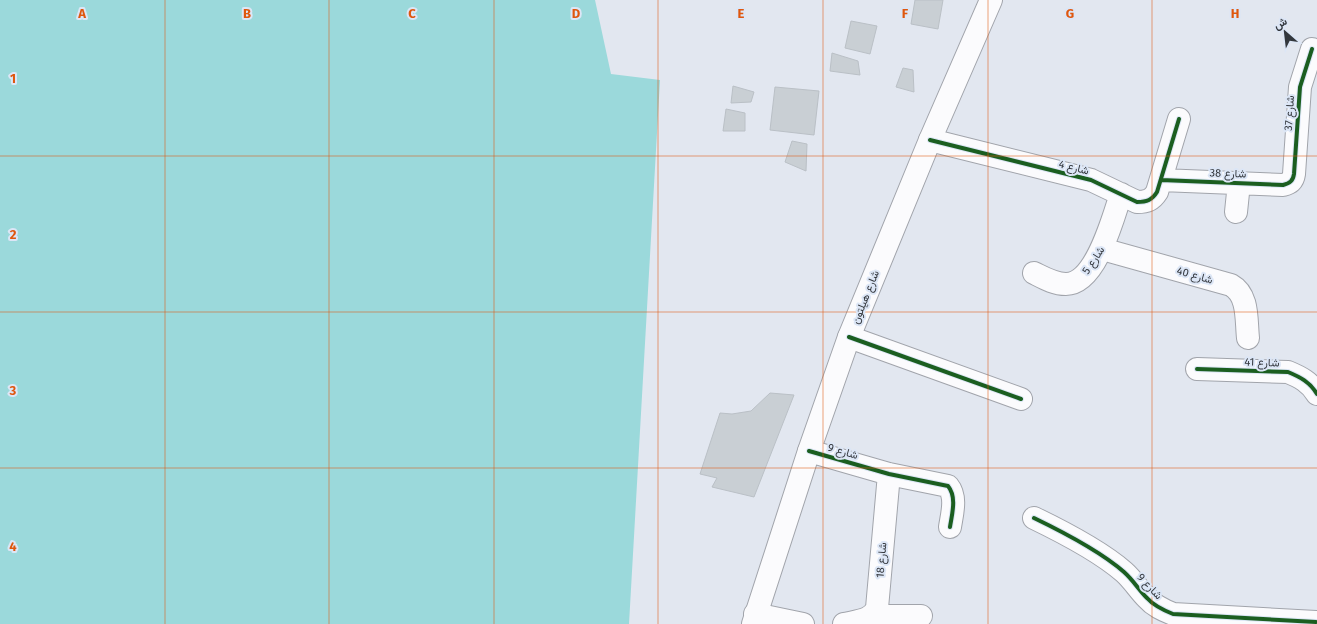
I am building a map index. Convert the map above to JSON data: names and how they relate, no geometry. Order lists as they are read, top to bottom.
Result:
{
  "streets": {
    "street": [
      "شارع 37",
      "شارع 4",
      "شارع 38",
      "شارع 5",
      "شارع 40",
      "شارع هيلتون",
      "شارع 41",
      "شارع 9",
      "شارع 18"
    ]
  },
  "crossings": [
    ["شارع 37", "شارع 38"],
    ["شارع 4", "شارع 38"],
    ["شارع 4", "شارع 5"],
    ["شارع 4", "شارع هيلتون"],
    ["شارع 5", "شارع 40"],
    ["شارع هيلتون", "شارع 9"],
    ["شارع 9", "شارع 18"]
  ],
  "north": "top left",
  "grid": {
    "columns": [
      "A",
      "B",
      "C",
      "D",
      "E",
      "F",
      "G",
      "H"
    ],
    "rows": [
      "1",
      "2",
      "3",
      "4"
    ]
  }
}
